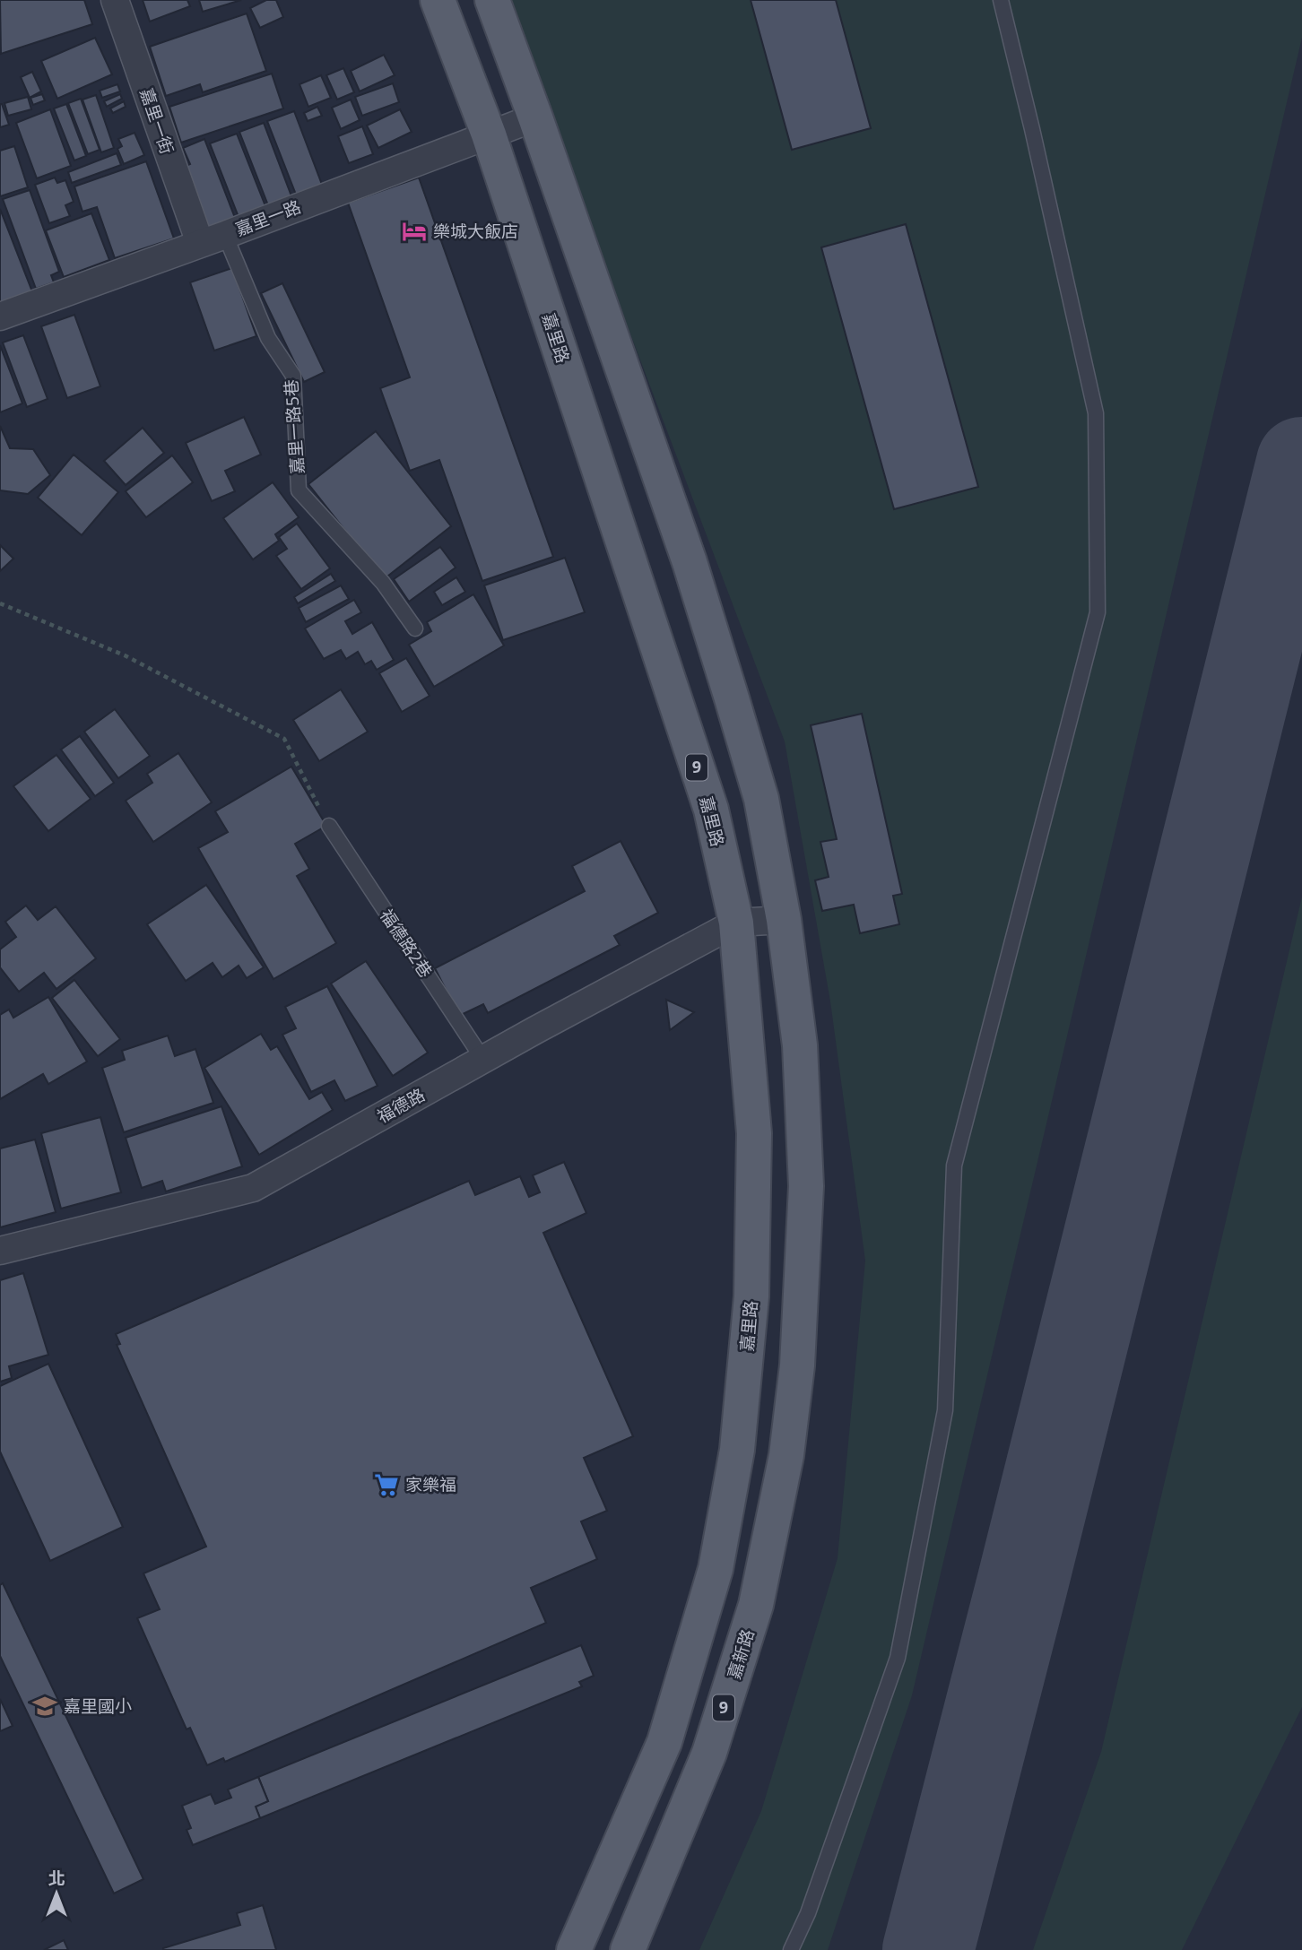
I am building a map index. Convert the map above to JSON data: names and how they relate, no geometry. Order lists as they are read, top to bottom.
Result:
{
  "streets": {
    "main road": ["嘉里路", "9", "嘉新路"],
    "street": ["嘉里一街", "嘉里一路", "福德路"],
    "lane": ["嘉里一路5巷", "福德路2巷"]
  },
  "crossings": [
    ["嘉里一街", "嘉里一路"],
    ["嘉里一路", "嘉里路"],
    ["嘉里一路", "嘉里一路5巷"],
    ["嘉里一路", "9"],
    ["嘉里路", "福德路"],
    ["9", "福德路"],
    ["9", "嘉新路"],
    ["福德路2巷", "福德路"],
    ["福德路", "嘉新路"]
  ],
  "places": {
    "hotel": ["樂城大飯店"],
    "supermarket": ["家樂福"],
    "school or university": ["嘉里國小"]
  },
  "north": "top"
}
